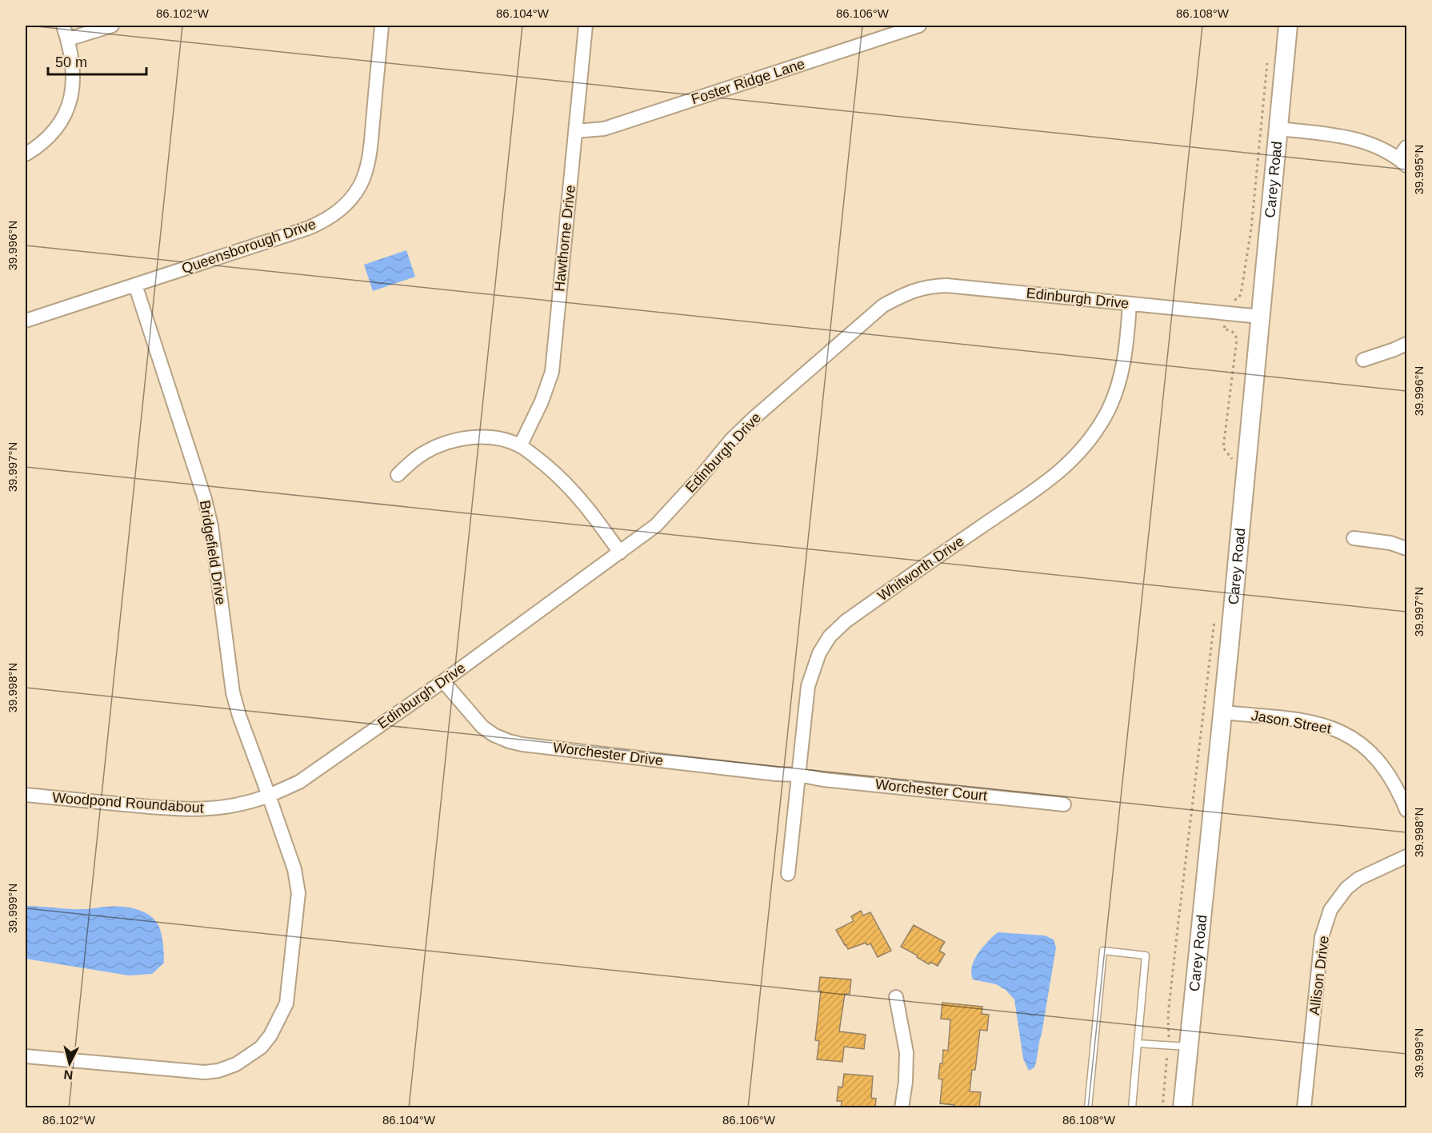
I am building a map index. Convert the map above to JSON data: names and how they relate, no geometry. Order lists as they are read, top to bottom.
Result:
{
  "streets": {
    "street": [
      "Foster Ridge Lane",
      "Carey Road",
      "Hawthorne Drive",
      "Queensborough Drive",
      "Edinburgh Drive",
      "Bridgefield Drive",
      "Whitworth Drive",
      "Jason Street",
      "Worchester Drive",
      "Worchester Court",
      "Woodpond Roundabout",
      "Allison Drive"
    ]
  },
  "crossings": [
    ["Foster Ridge Lane", "Hawthorne Drive"],
    ["Carey Road", "Edinburgh Drive"],
    ["Carey Road", "Jason Street"],
    ["Queensborough Drive", "Bridgefield Drive"],
    ["Edinburgh Drive", "Bridgefield Drive"],
    ["Edinburgh Drive", "Whitworth Drive"],
    ["Edinburgh Drive", "Worchester Drive"],
    ["Edinburgh Drive", "Woodpond Roundabout"],
    ["Bridgefield Drive", "Woodpond Roundabout"],
    ["Whitworth Drive", "Worchester Drive"],
    ["Whitworth Drive", "Worchester Court"],
    ["Worchester Drive", "Worchester Court"]
  ],
  "scale_bar": "50 m",
  "north": "bottom",
  "coordinates": [
    "86.102°W",
    "86.104°W",
    "86.106°W",
    "86.108°W",
    "39.995°N",
    "39.996°N",
    "39.997°N",
    "39.998°N",
    "39.999°N"
  ]
}
